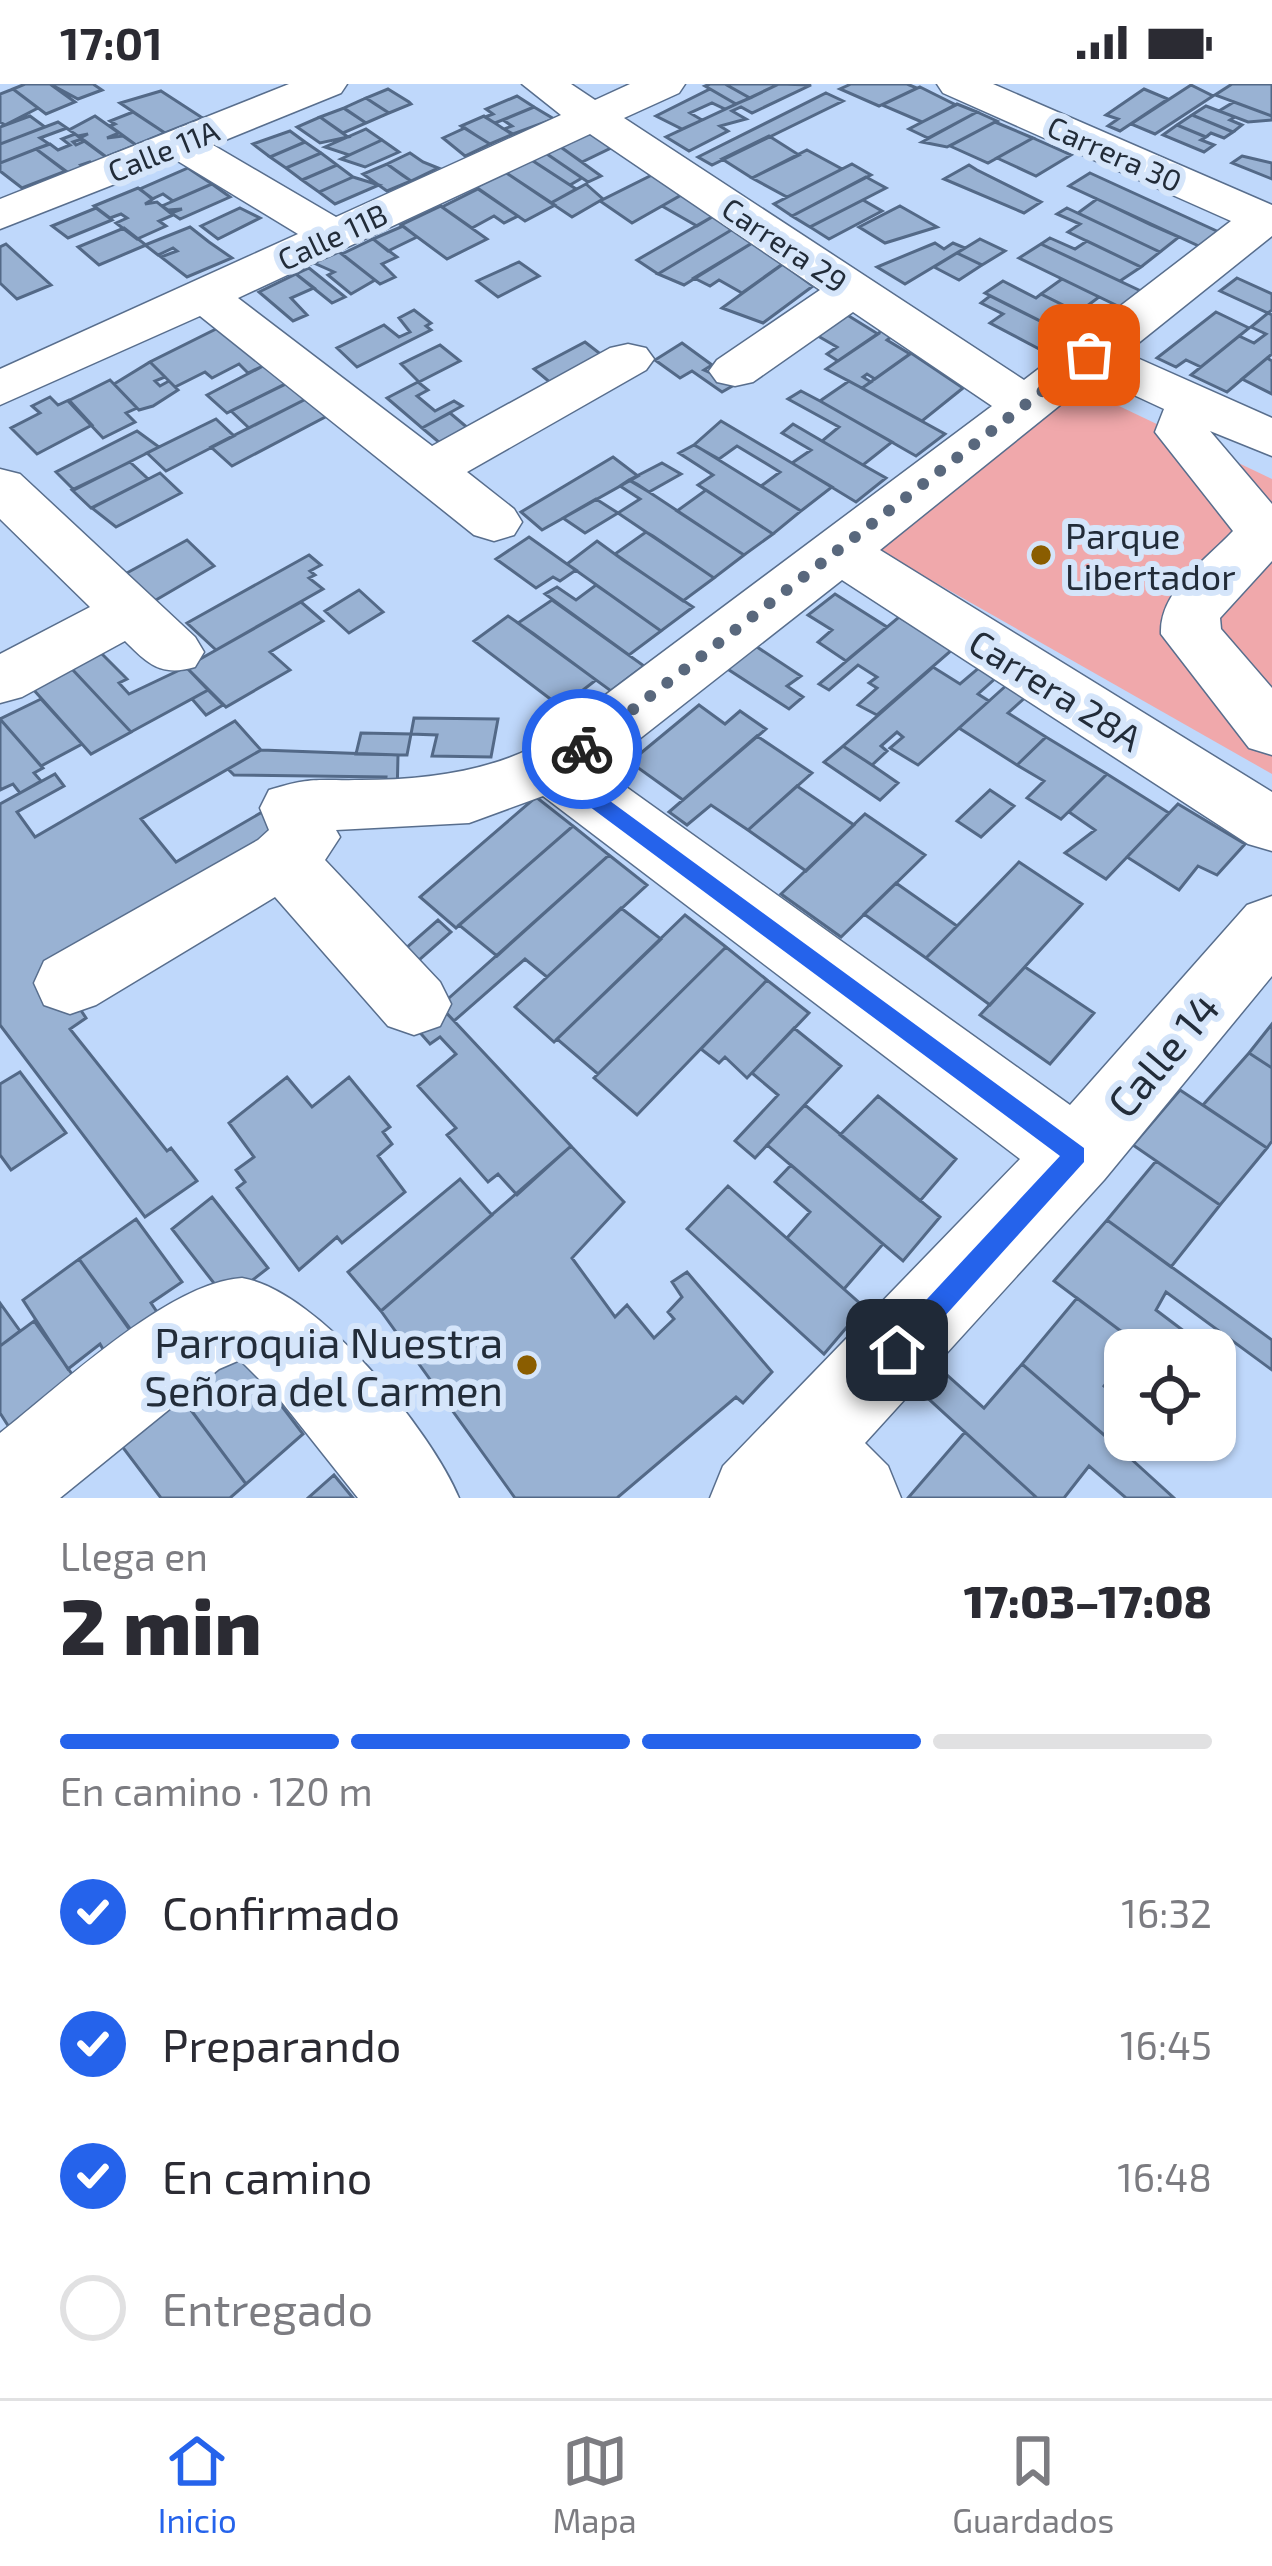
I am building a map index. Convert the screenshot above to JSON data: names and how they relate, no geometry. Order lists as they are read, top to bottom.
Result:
{
  "streets": {
    "street": [
      "Calle 11A",
      "Carrera 30",
      "Calle 11B",
      "Carrera 29",
      "Carrera 28A",
      "Calle 14"
    ]
  },
  "crossings": [
    ["Calle 11B", "Carrera 29"]
  ],
  "places": ["Parque Libertador", "Parroquia Nuestra Señora del Carmen"],
  "page": {
    "status": "17:01",
    "heading": ["2 min", "Llega en", "17:03–17:08"],
    "bar": "En camino · 120 m",
    "list": [
      ["Confirmado", "16:32"],
      ["Preparando", "16:45"],
      ["En camino", "16:48"],
      "Entregado"
    ],
    "tabs": ["Inicio", "Mapa", "Guardados"]
  }
}
